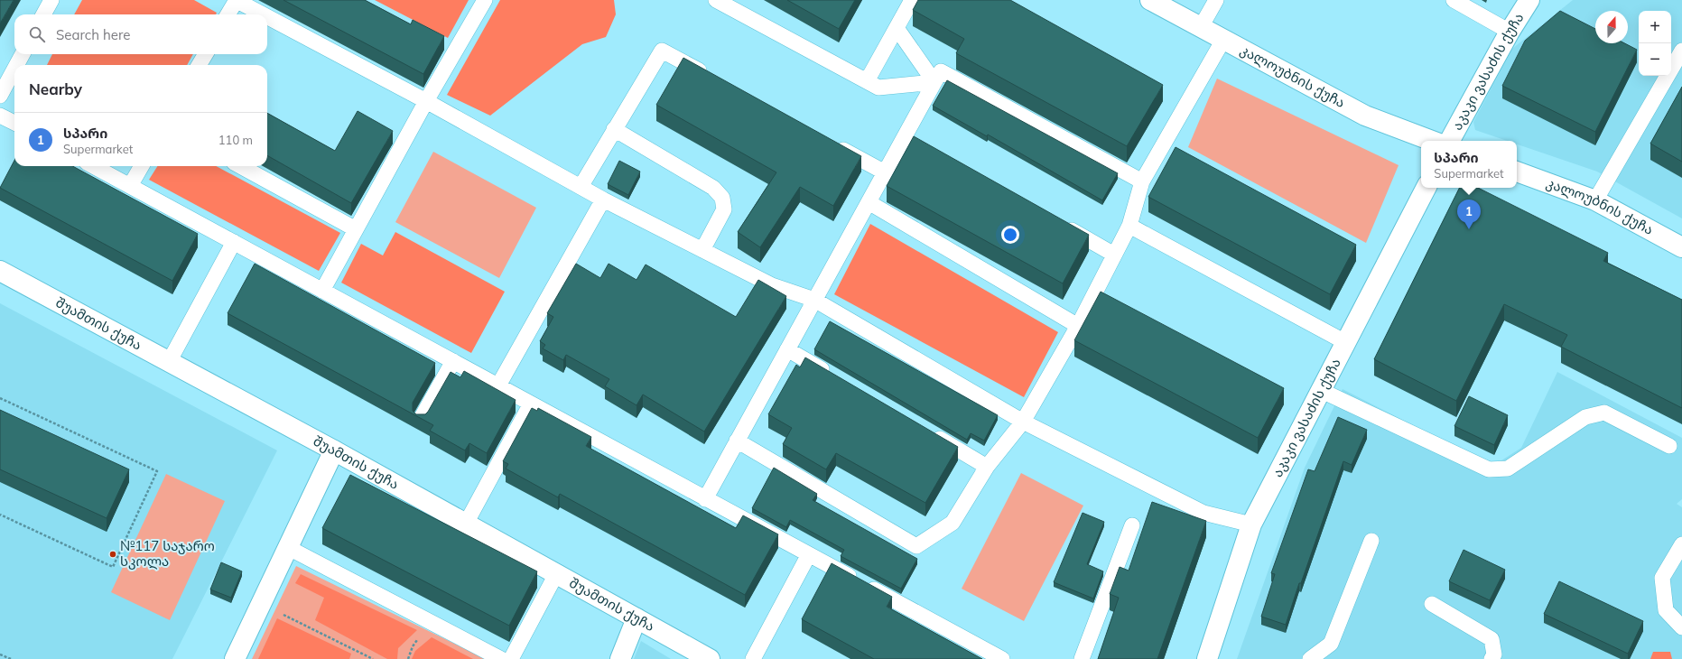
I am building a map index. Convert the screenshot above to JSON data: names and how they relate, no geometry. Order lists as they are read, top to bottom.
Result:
{
  "streets": {
    "street": ["აკაკი ვასაძის ქუჩა", "კალოუბნის ქუჩა", "შუამთის ქუჩა"]
  },
  "places": ["№117 საჯარო სკოლა"],
  "north": "top",
  "page": {
    "map_buttons": ["+", "−"],
    "search": "Search here",
    "heading": "Nearby",
    "list": [
      {
        "mark": "1",
        "name": "სპარი",
        "note": "Supermarket",
        "value": "110 m"
      }
    ],
    "popup": ["სპარი", "Supermarket"],
    "pins": "1"
  }
}
